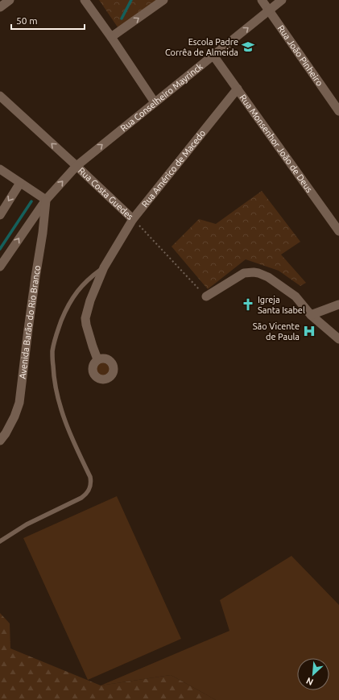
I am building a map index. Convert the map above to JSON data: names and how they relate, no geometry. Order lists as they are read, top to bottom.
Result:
{
  "streets": {
    "street": [
      "Rua João Pinheiro",
      "Rua Conselheiro Mayrinck",
      "Rua Monsenhor João de Deus",
      "Rua Américo de Macedo",
      "Rua Costa Guedes",
      "Avenida Barão do Rio Branco"
    ]
  },
  "crossings": [
    ["Rua João Pinheiro", "Rua Conselheiro Mayrinck"],
    ["Rua Conselheiro Mayrinck", "Rua Monsenhor João de Deus"],
    ["Rua Conselheiro Mayrinck", "Rua Costa Guedes"],
    ["Rua Conselheiro Mayrinck", "Avenida Barão do Rio Branco"],
    ["Rua Monsenhor João de Deus", "Rua Américo de Macedo"],
    ["Rua Américo de Macedo", "Rua Costa Guedes"]
  ],
  "one_way": ["Rua Conselheiro Mayrinck"],
  "places": {
    "school or university": ["Escola Padre Corrêa de Almeida"],
    "church": ["Igreja Santa Isabel"],
    "hospital": ["São Vicente de Paula"]
  },
  "scale_bar": "50 m",
  "north": "bottom left"
}
